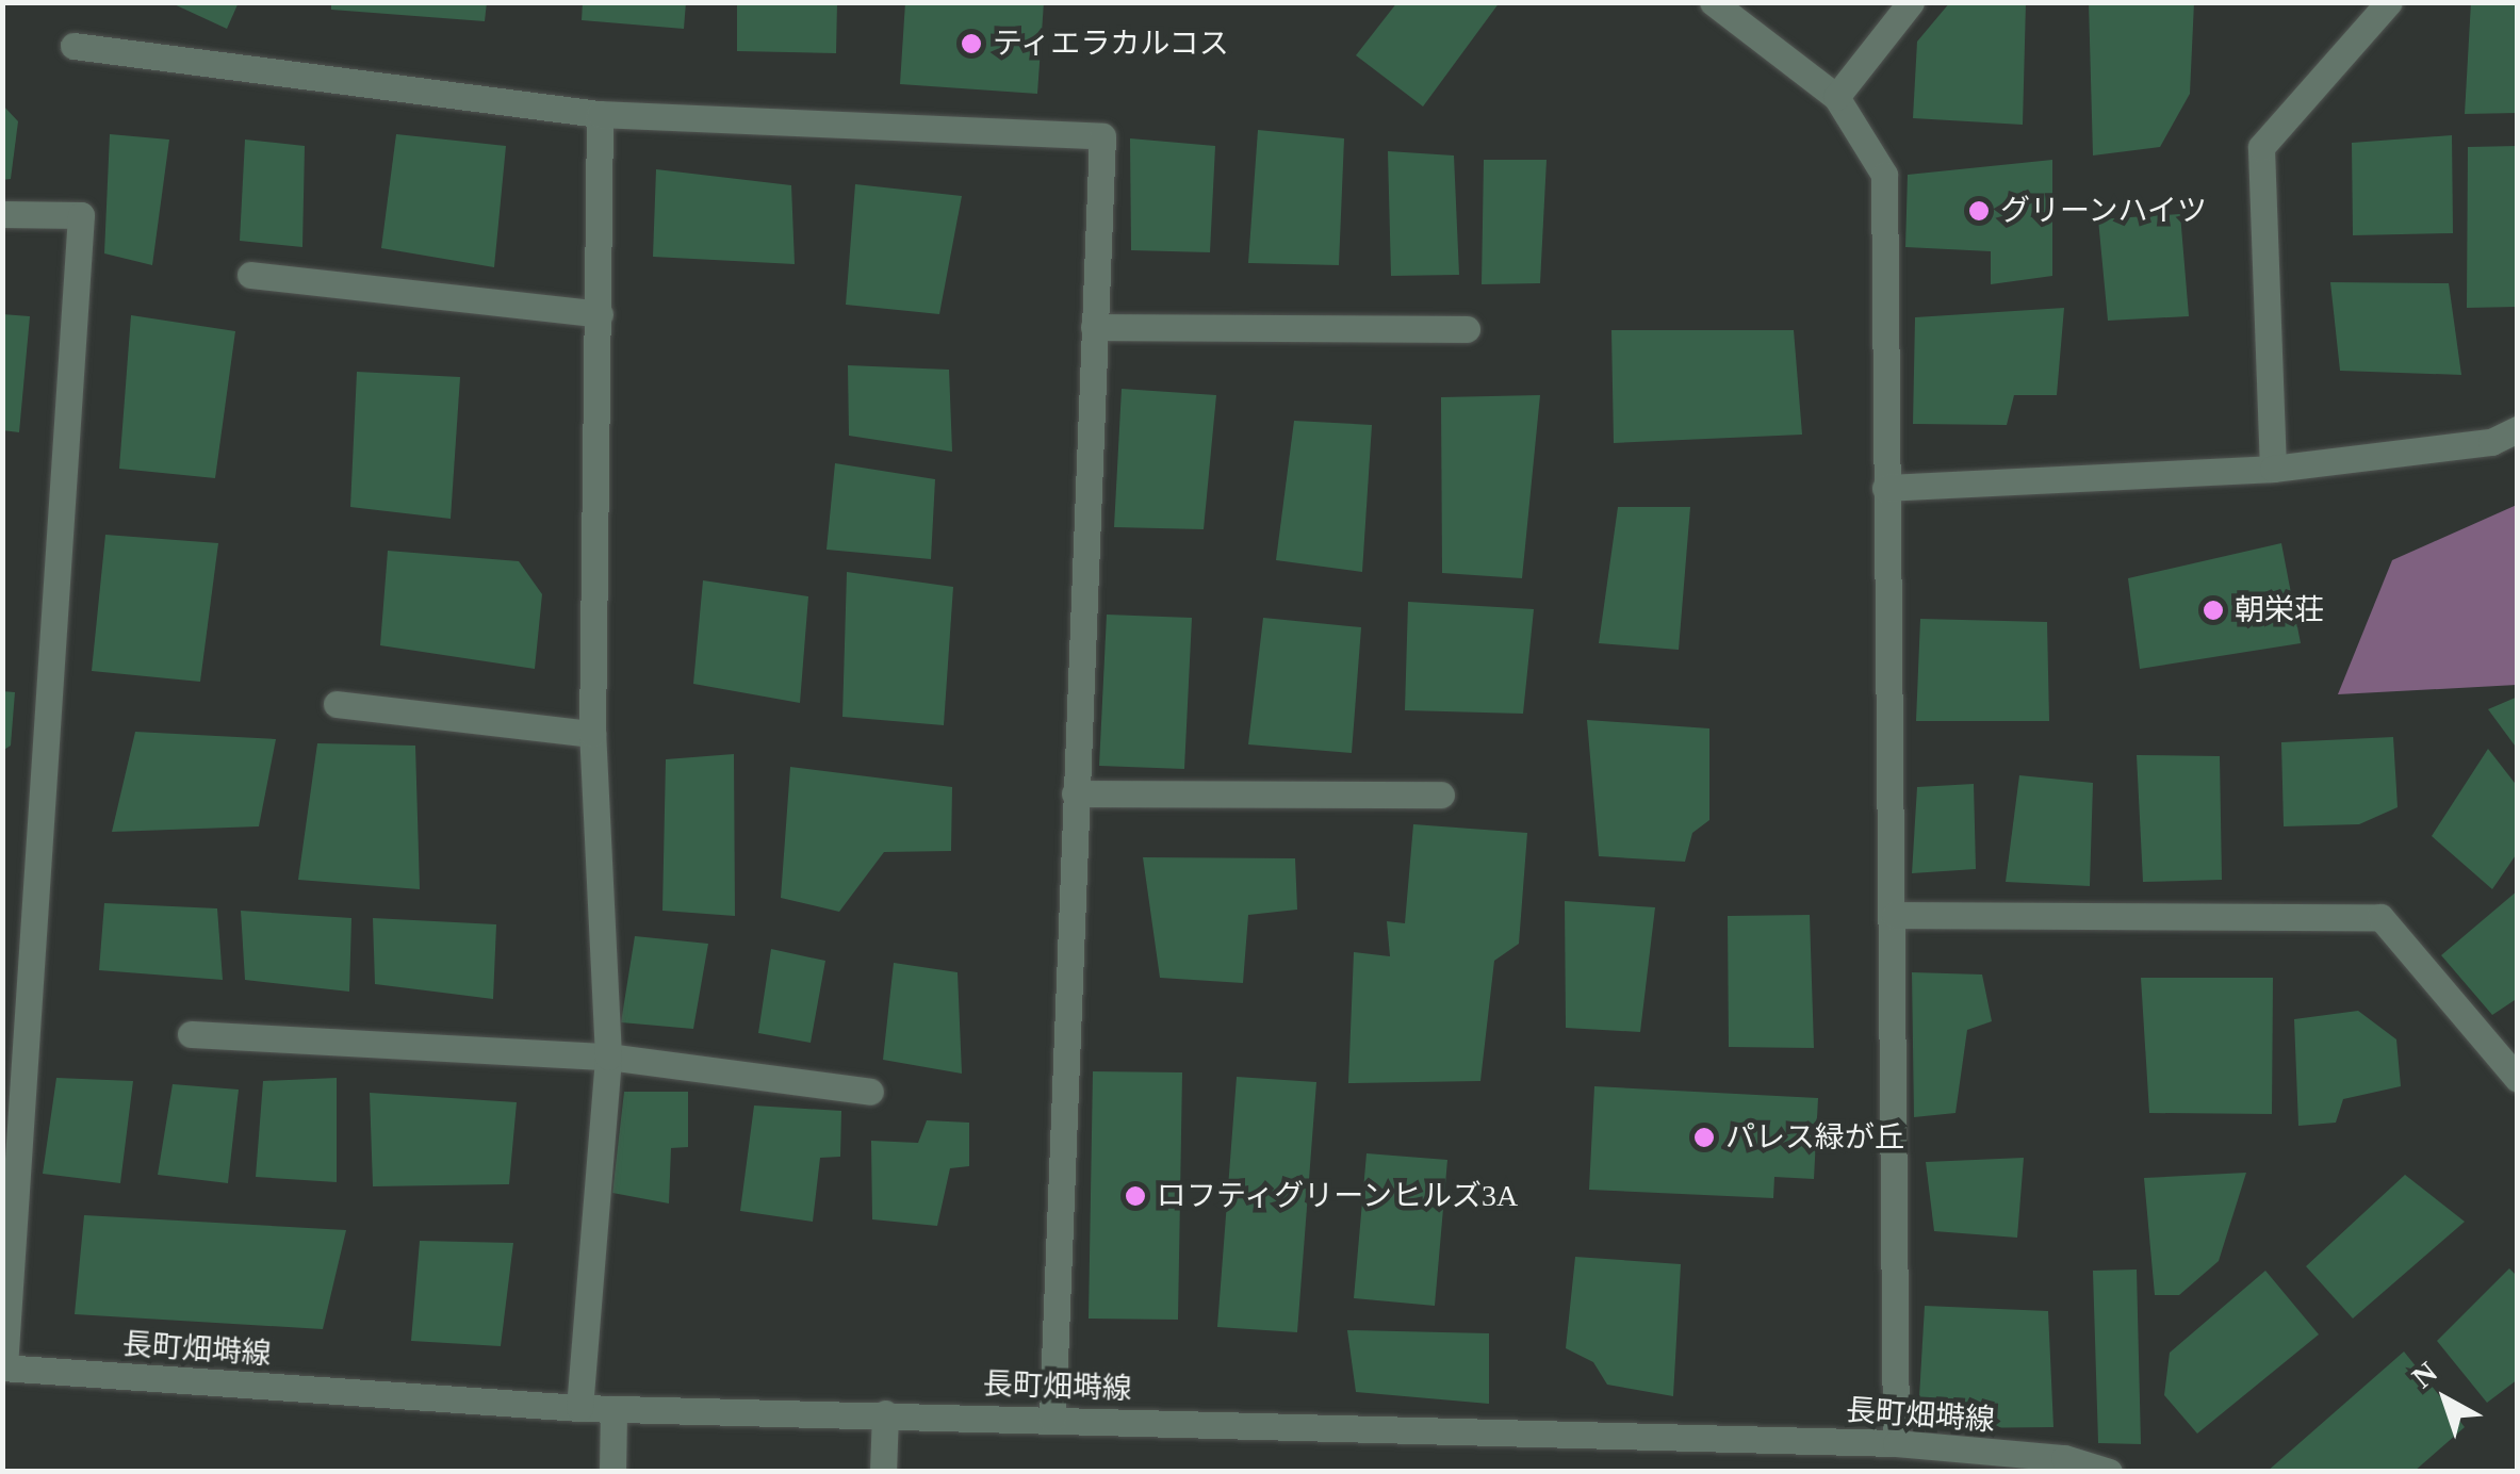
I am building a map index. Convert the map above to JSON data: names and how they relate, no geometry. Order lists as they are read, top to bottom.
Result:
{
  "streets": {
    "street": ["長町畑塒線"]
  },
  "places": [
    "ティエラカルコス",
    "グリーンハイツ",
    "朝栄荘",
    "パレス緑が丘",
    "ロフティグリーンヒルズ3A"
  ],
  "north": "top left"
}
